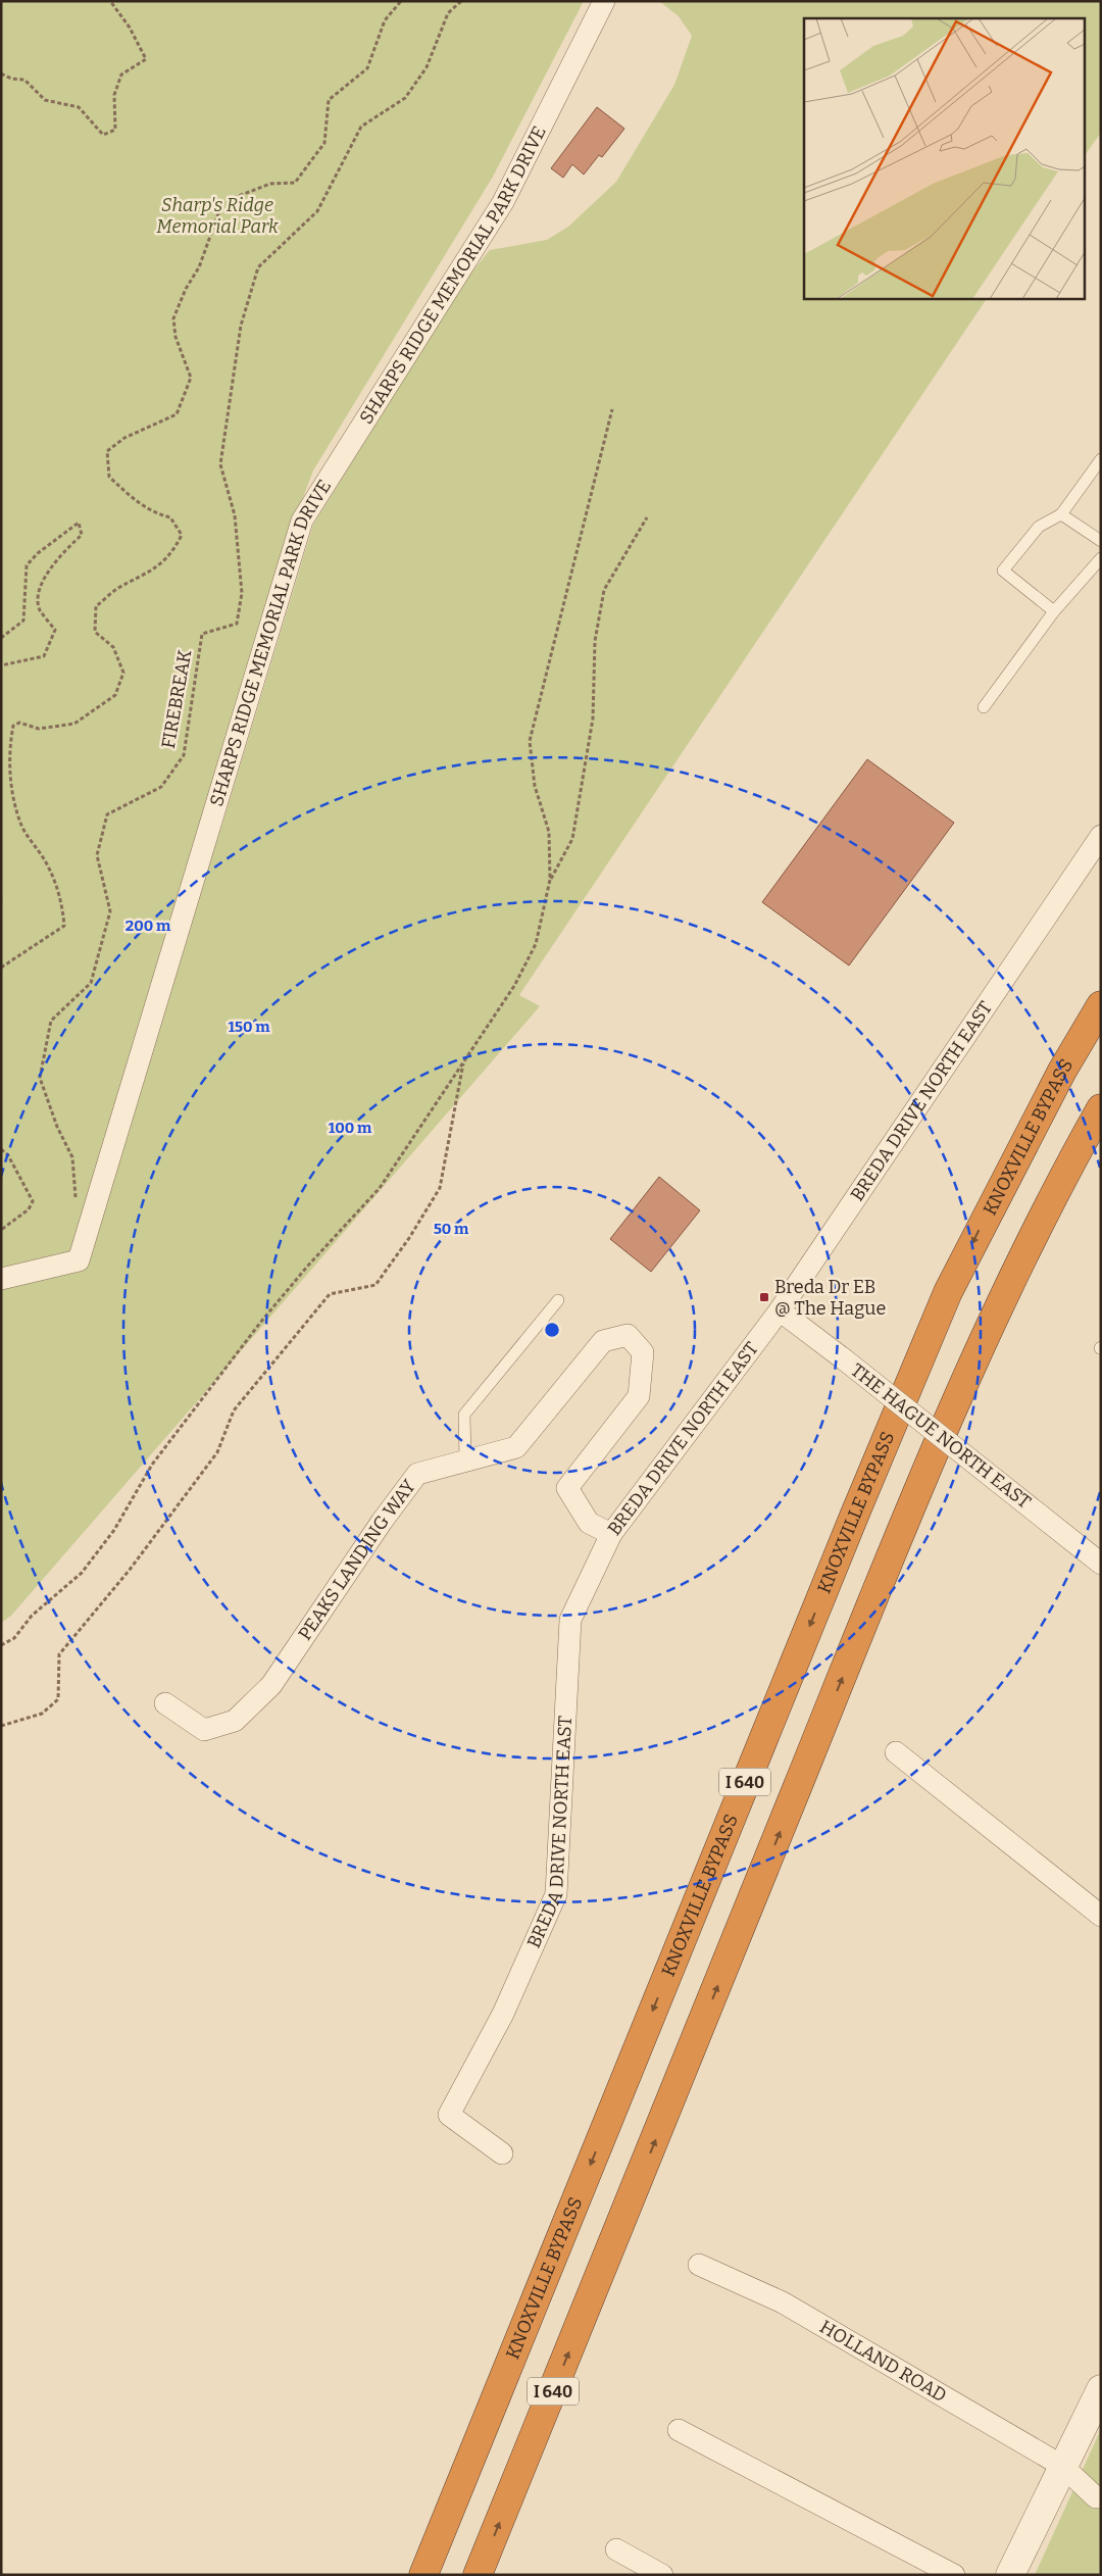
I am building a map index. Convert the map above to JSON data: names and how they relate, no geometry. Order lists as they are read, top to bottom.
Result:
{
  "streets": {
    "highway": ["KNOXVILLE BYPASS", "I 640"],
    "street": [
      "SHARPS RIDGE MEMORIAL PARK DRIVE",
      "BREDA DRIVE NORTH EAST",
      "THE HAGUE NORTH EAST",
      "PEAKS LANDING WAY",
      "HOLLAND ROAD"
    ],
    "path": ["FIREBREAK"]
  },
  "crossings": [
    ["SHARPS RIDGE MEMORIAL PARK DRIVE", "FIREBREAK"],
    ["BREDA DRIVE NORTH EAST", "THE HAGUE NORTH EAST"],
    ["BREDA DRIVE NORTH EAST", "PEAKS LANDING WAY"]
  ],
  "parks": ["Sharp's Ridge Memorial Park"],
  "places": {
    "transit": ["Breda Dr EB @ The Hague"]
  },
  "rings": [
    "200 m",
    "150 m",
    "100 m",
    "50 m"
  ]
}
